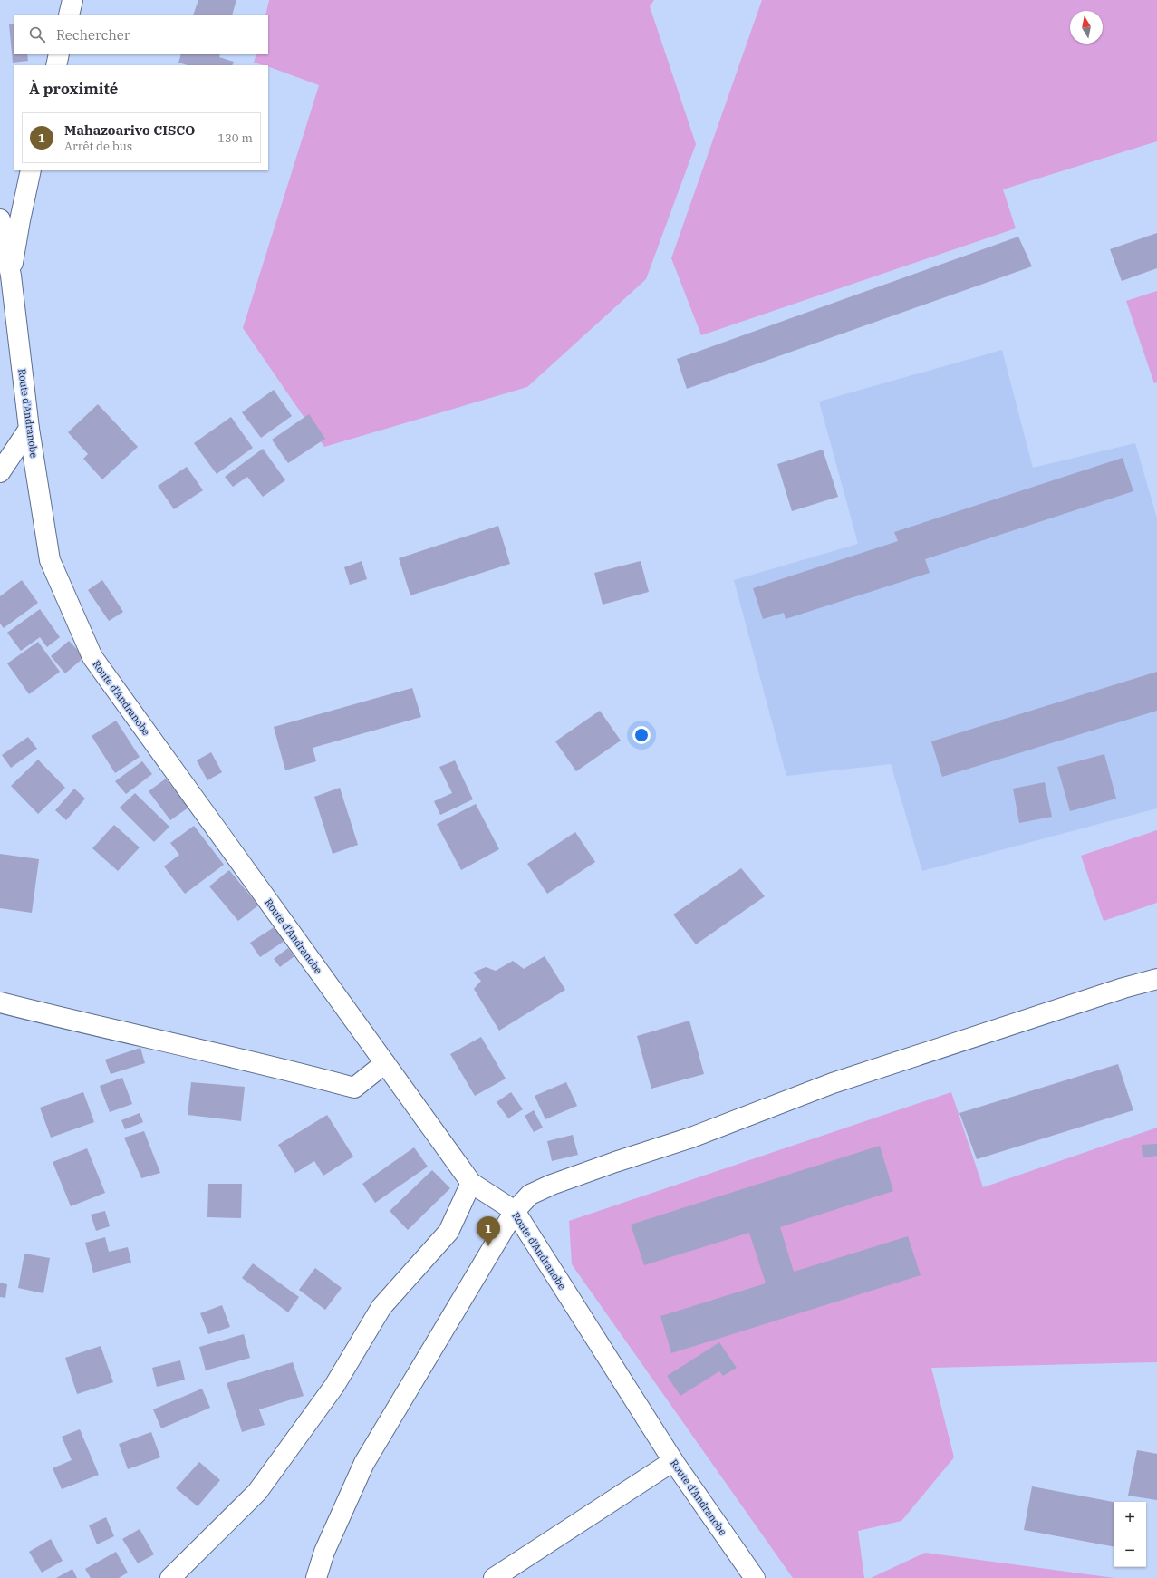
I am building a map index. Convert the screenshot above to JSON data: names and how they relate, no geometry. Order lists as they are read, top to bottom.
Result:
{
  "streets": {
    "street": ["Route d'Andranobe"]
  },
  "north": "top",
  "page": {
    "search": "Rechercher",
    "heading": "À proximité",
    "list": [
      {
        "mark": "1",
        "name": "Mahazoarivo CISCO",
        "note": "Arrêt de bus",
        "value": "130 m"
      }
    ],
    "pins": "1",
    "map_buttons": ["+", "−"]
  }
}
